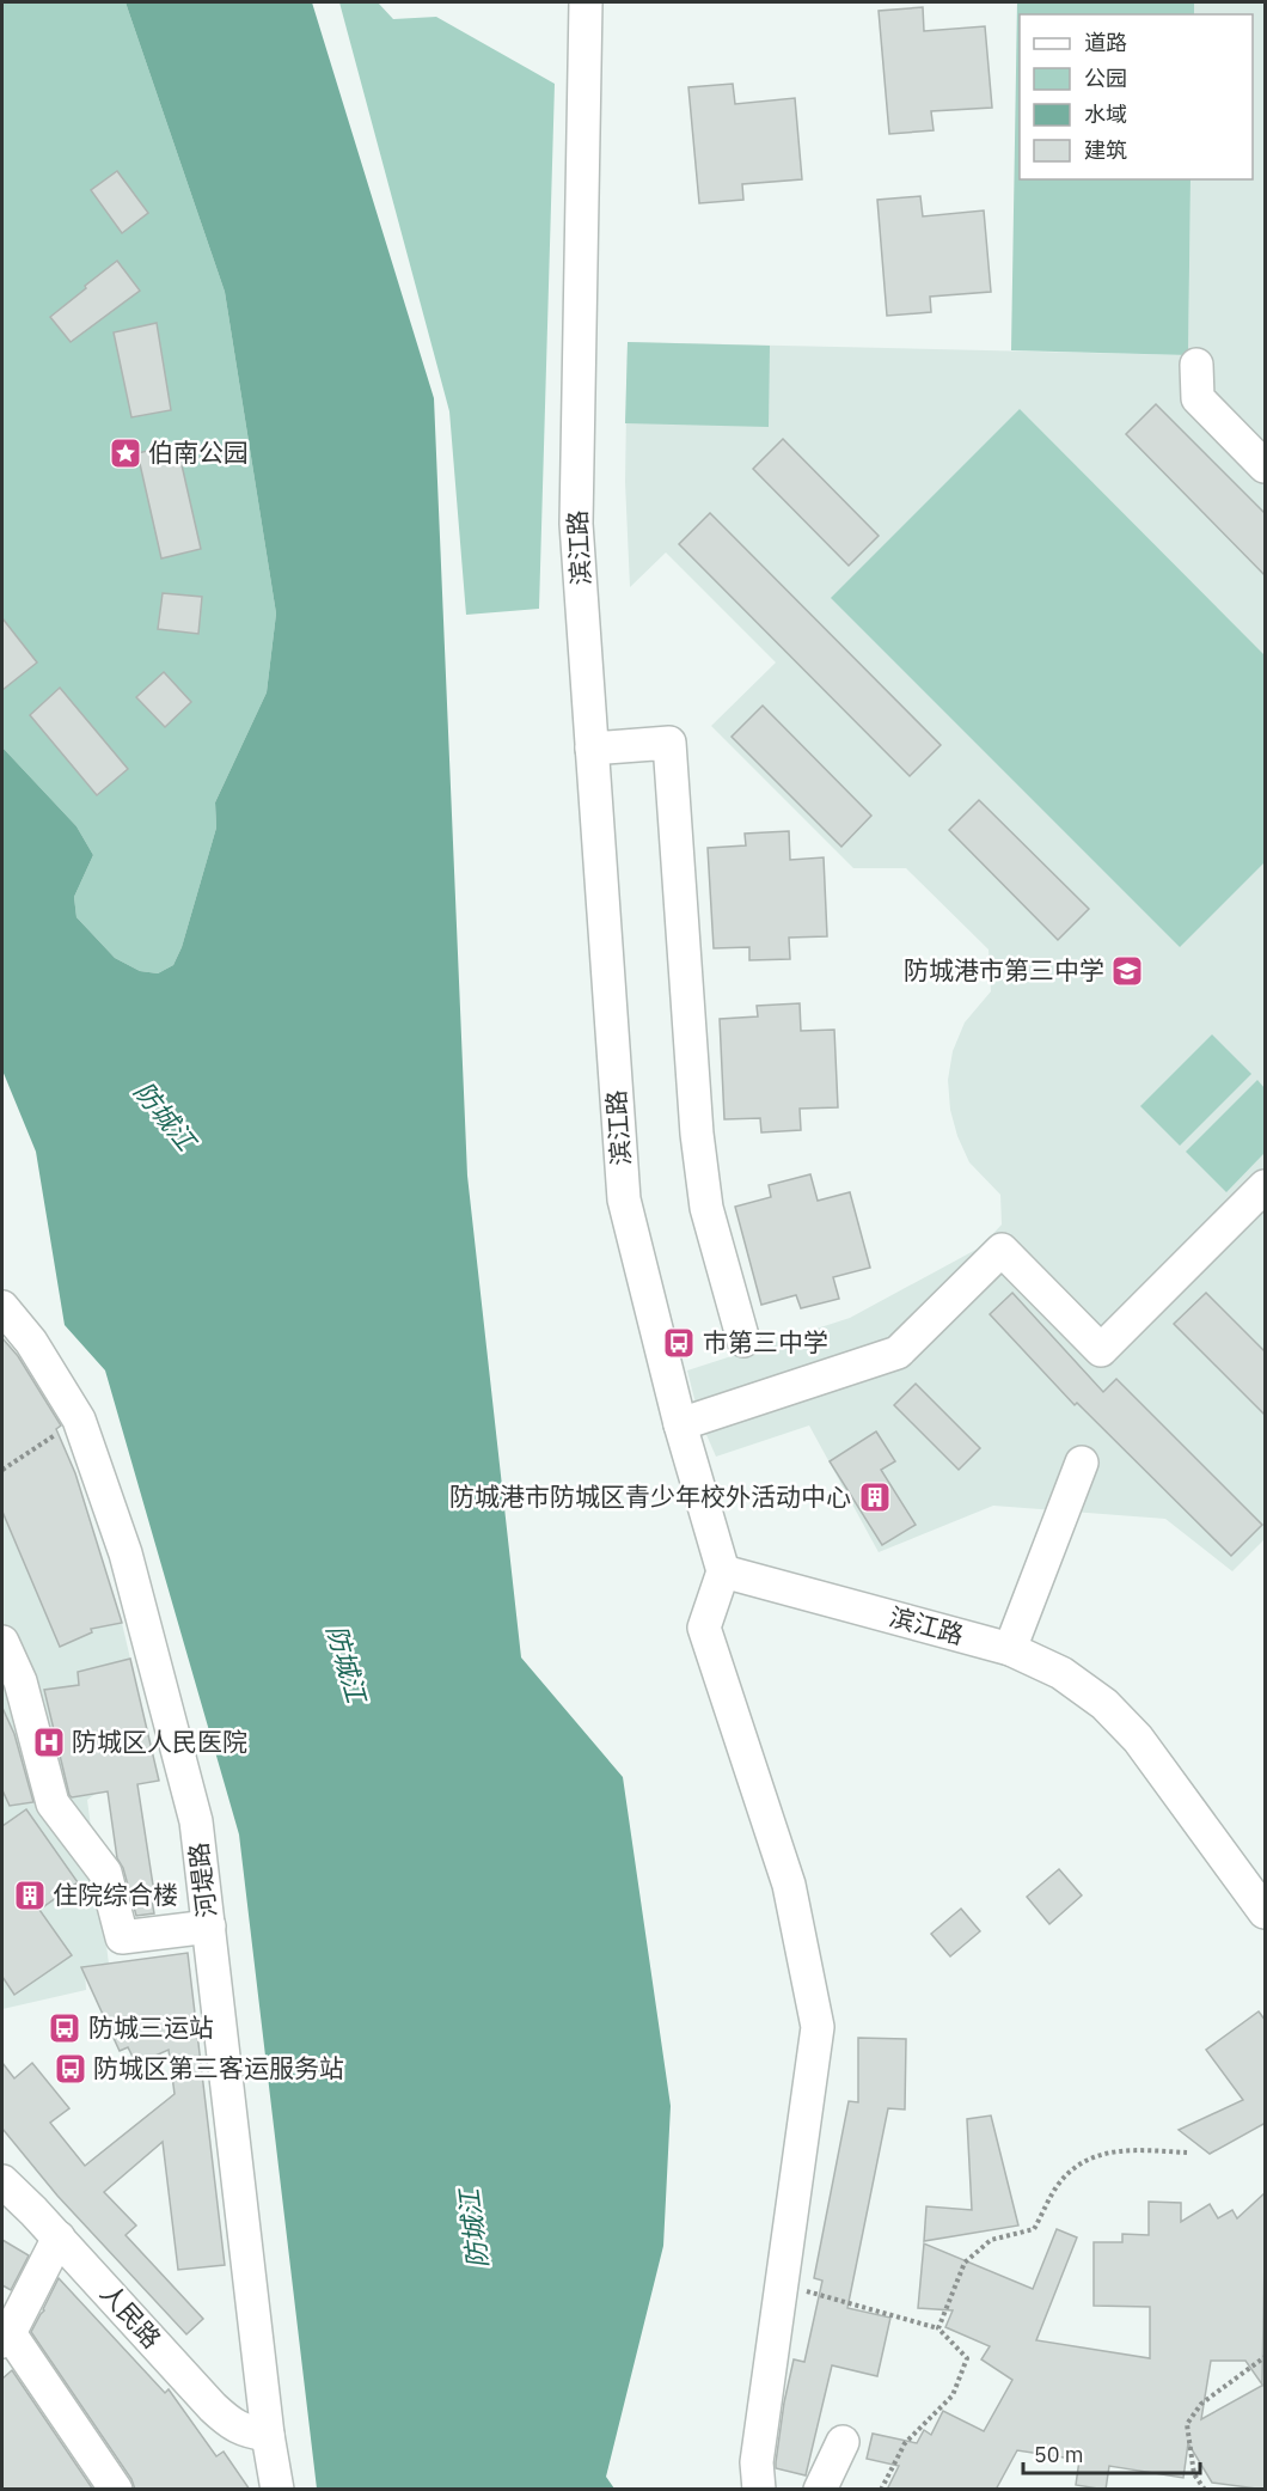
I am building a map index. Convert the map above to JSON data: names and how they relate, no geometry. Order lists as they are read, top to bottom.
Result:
{
  "streets": {
    "street": ["滨江路", "河堤路", "人民路"]
  },
  "crossings": [
    ["河堤路", "人民路"]
  ],
  "water": ["防城江"],
  "places": {
    "place": ["伯南公园"],
    "school or university": ["防城港市第三中学"],
    "bus stop": ["巿第三中学", "防城三运站", "防城区第三客运服务站"],
    "building": ["防城港市防城区青少年校外活动中心", "住院综合楼"],
    "hospital": ["防城区人民医院"]
  },
  "legend": [
    "道路",
    "公园",
    "水域",
    "建筑"
  ],
  "scale_bar": "50 m"
}
